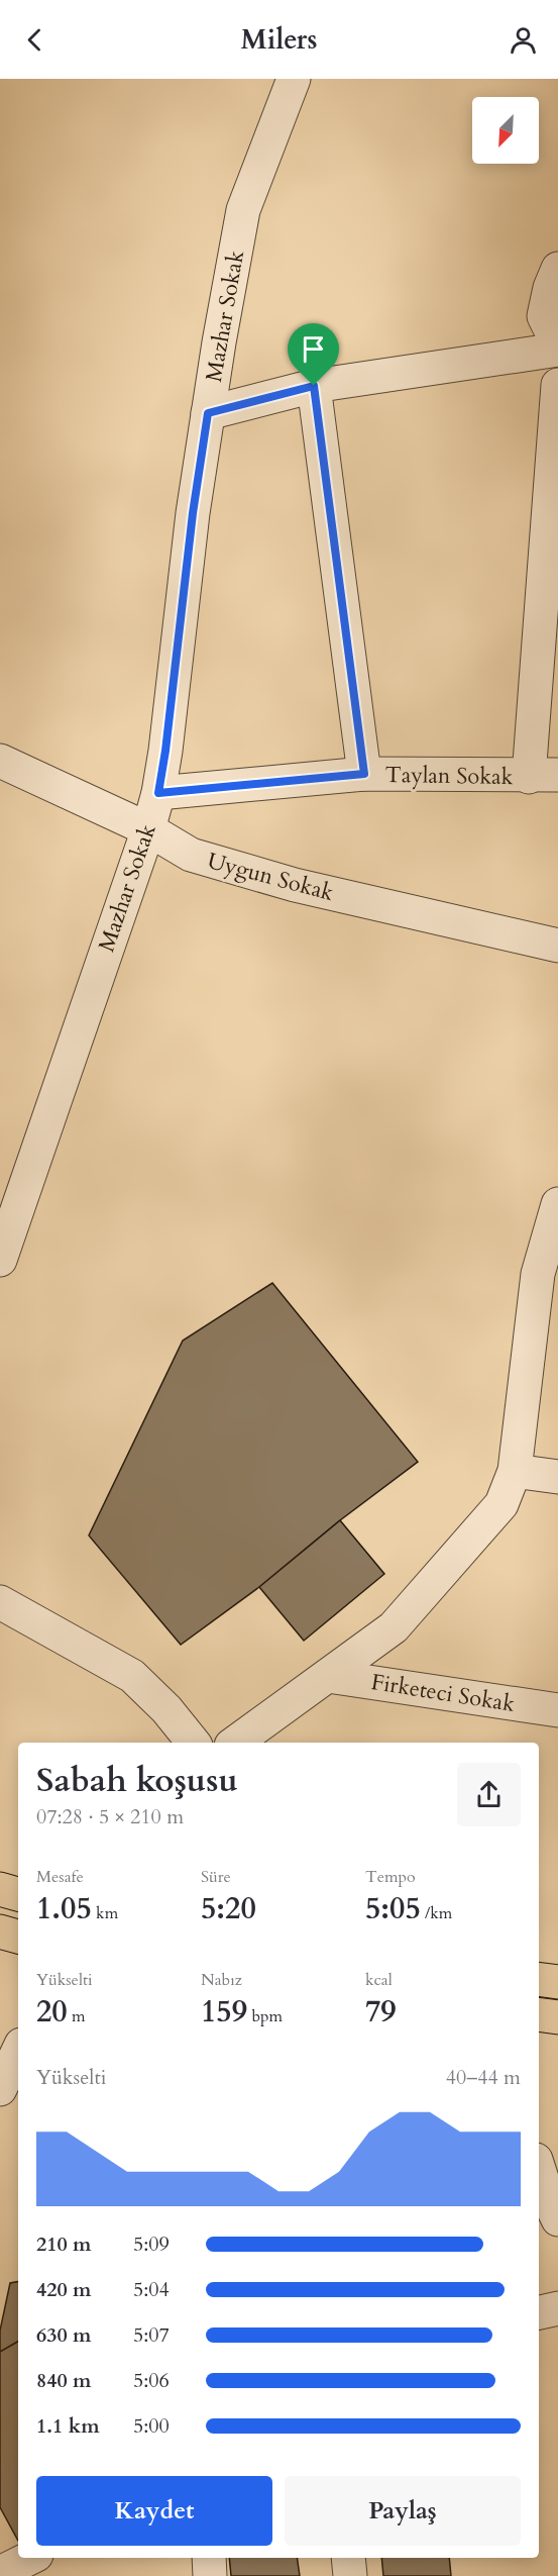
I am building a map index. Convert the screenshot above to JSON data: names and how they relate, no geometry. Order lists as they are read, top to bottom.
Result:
{
  "streets": {
    "street": [
      "Mazhar Sokak",
      "Taylan Sokak",
      "Uygun Sokak",
      "Firketeci Sokak"
    ]
  },
  "crossings": [
    ["Mazhar Sokak", "Taylan Sokak"],
    ["Mazhar Sokak", "Uygun Sokak"]
  ],
  "north": "bottom left",
  "page": {
    "header": "Milers",
    "heading": ["Sabah koşusu", "07:28 · 5 × 210 m"],
    "stats": [
      ["Mesafe", "1.05 km"],
      ["Süre", "5:20"],
      ["Tempo", "5:05 /km"],
      ["Yükselti", "20 m"],
      ["Nabız", "159 bpm"],
      ["kcal", "79"]
    ],
    "chart": ["Yükselti", "40–44 m"],
    "list": [
      {
        "name": "210 m",
        "note": "5:09"
      },
      {
        "name": "420 m",
        "note": "5:04"
      },
      {
        "name": "630 m",
        "note": "5:07"
      },
      {
        "name": "840 m",
        "note": "5:06"
      },
      {
        "name": "1.1 km",
        "note": "5:00"
      }
    ],
    "buttons": ["Kaydet", "Paylaş"]
  }
}
